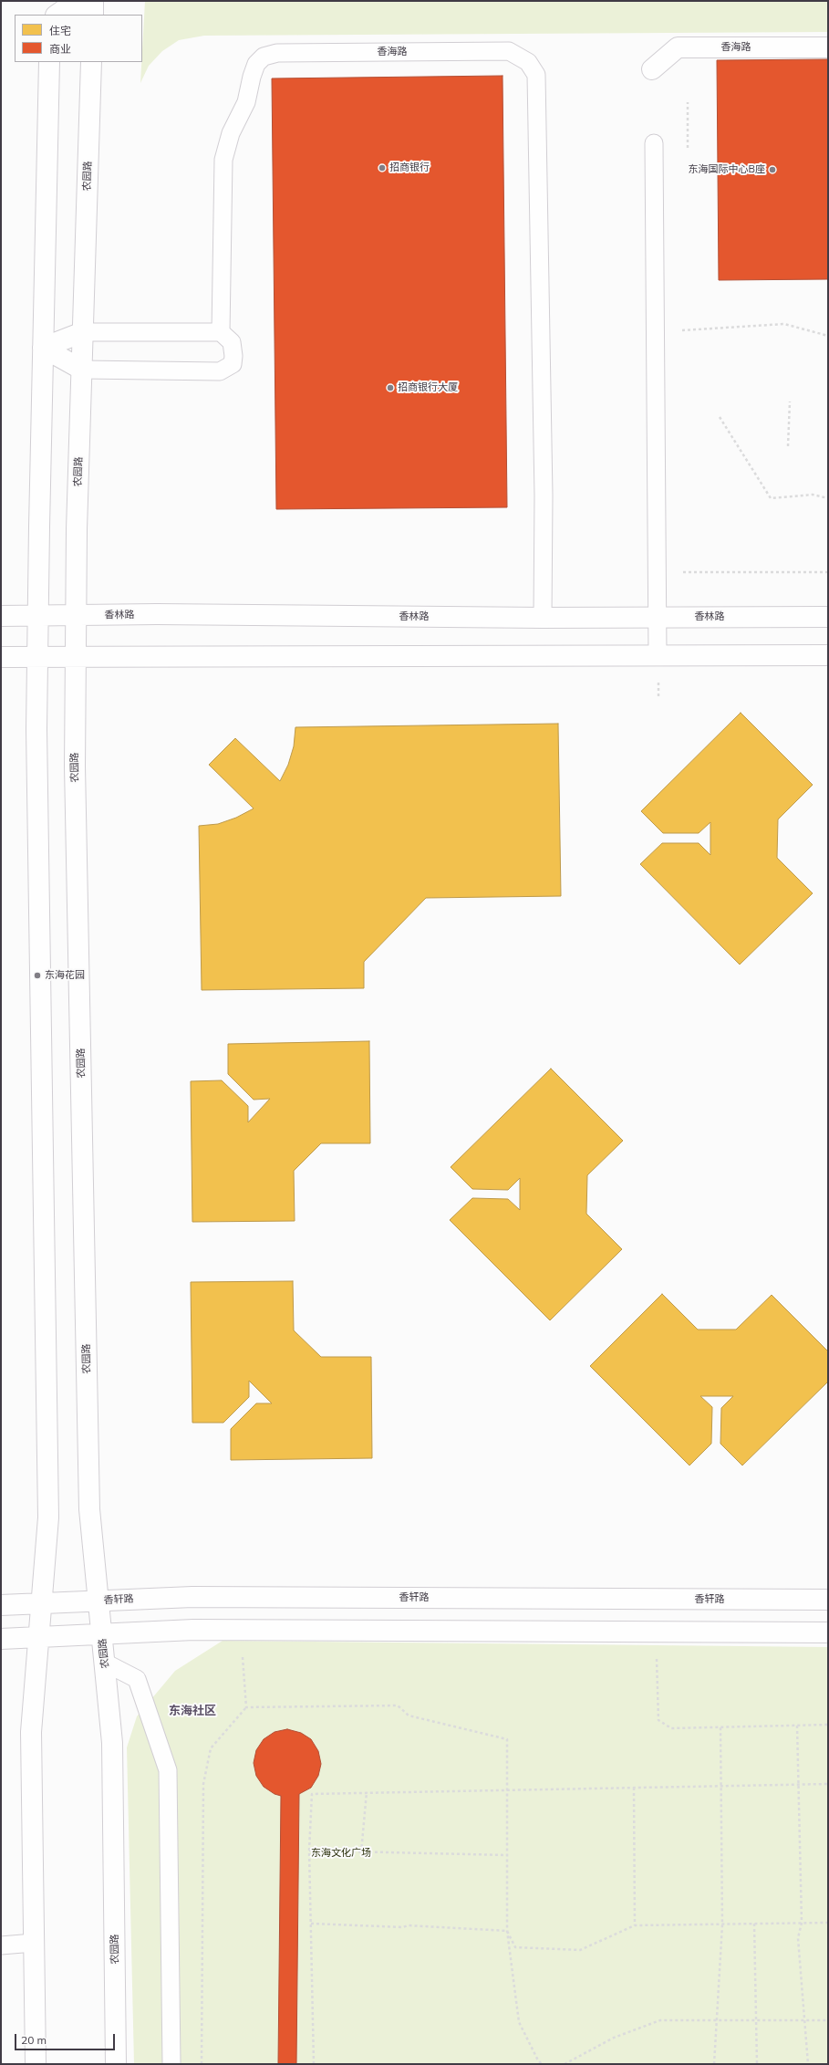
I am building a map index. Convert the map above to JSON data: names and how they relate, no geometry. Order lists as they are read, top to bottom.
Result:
{
  "streets": {
    "main road": [
      "香海路",
      "农园路",
      "香林路",
      "香轩路"
    ]
  },
  "crossings": [
    ["香海路", "香林路"],
    ["农园路", "香林路"],
    ["农园路", "香轩路"]
  ],
  "districts": ["东海社区"],
  "parks": ["东海文化广场"],
  "places": [
    "招商银行",
    "东海国际中心B座",
    "招商银行大厦",
    "东海花园"
  ],
  "legend": ["住宅", "商业"],
  "scale_bar": "20 m"
}
